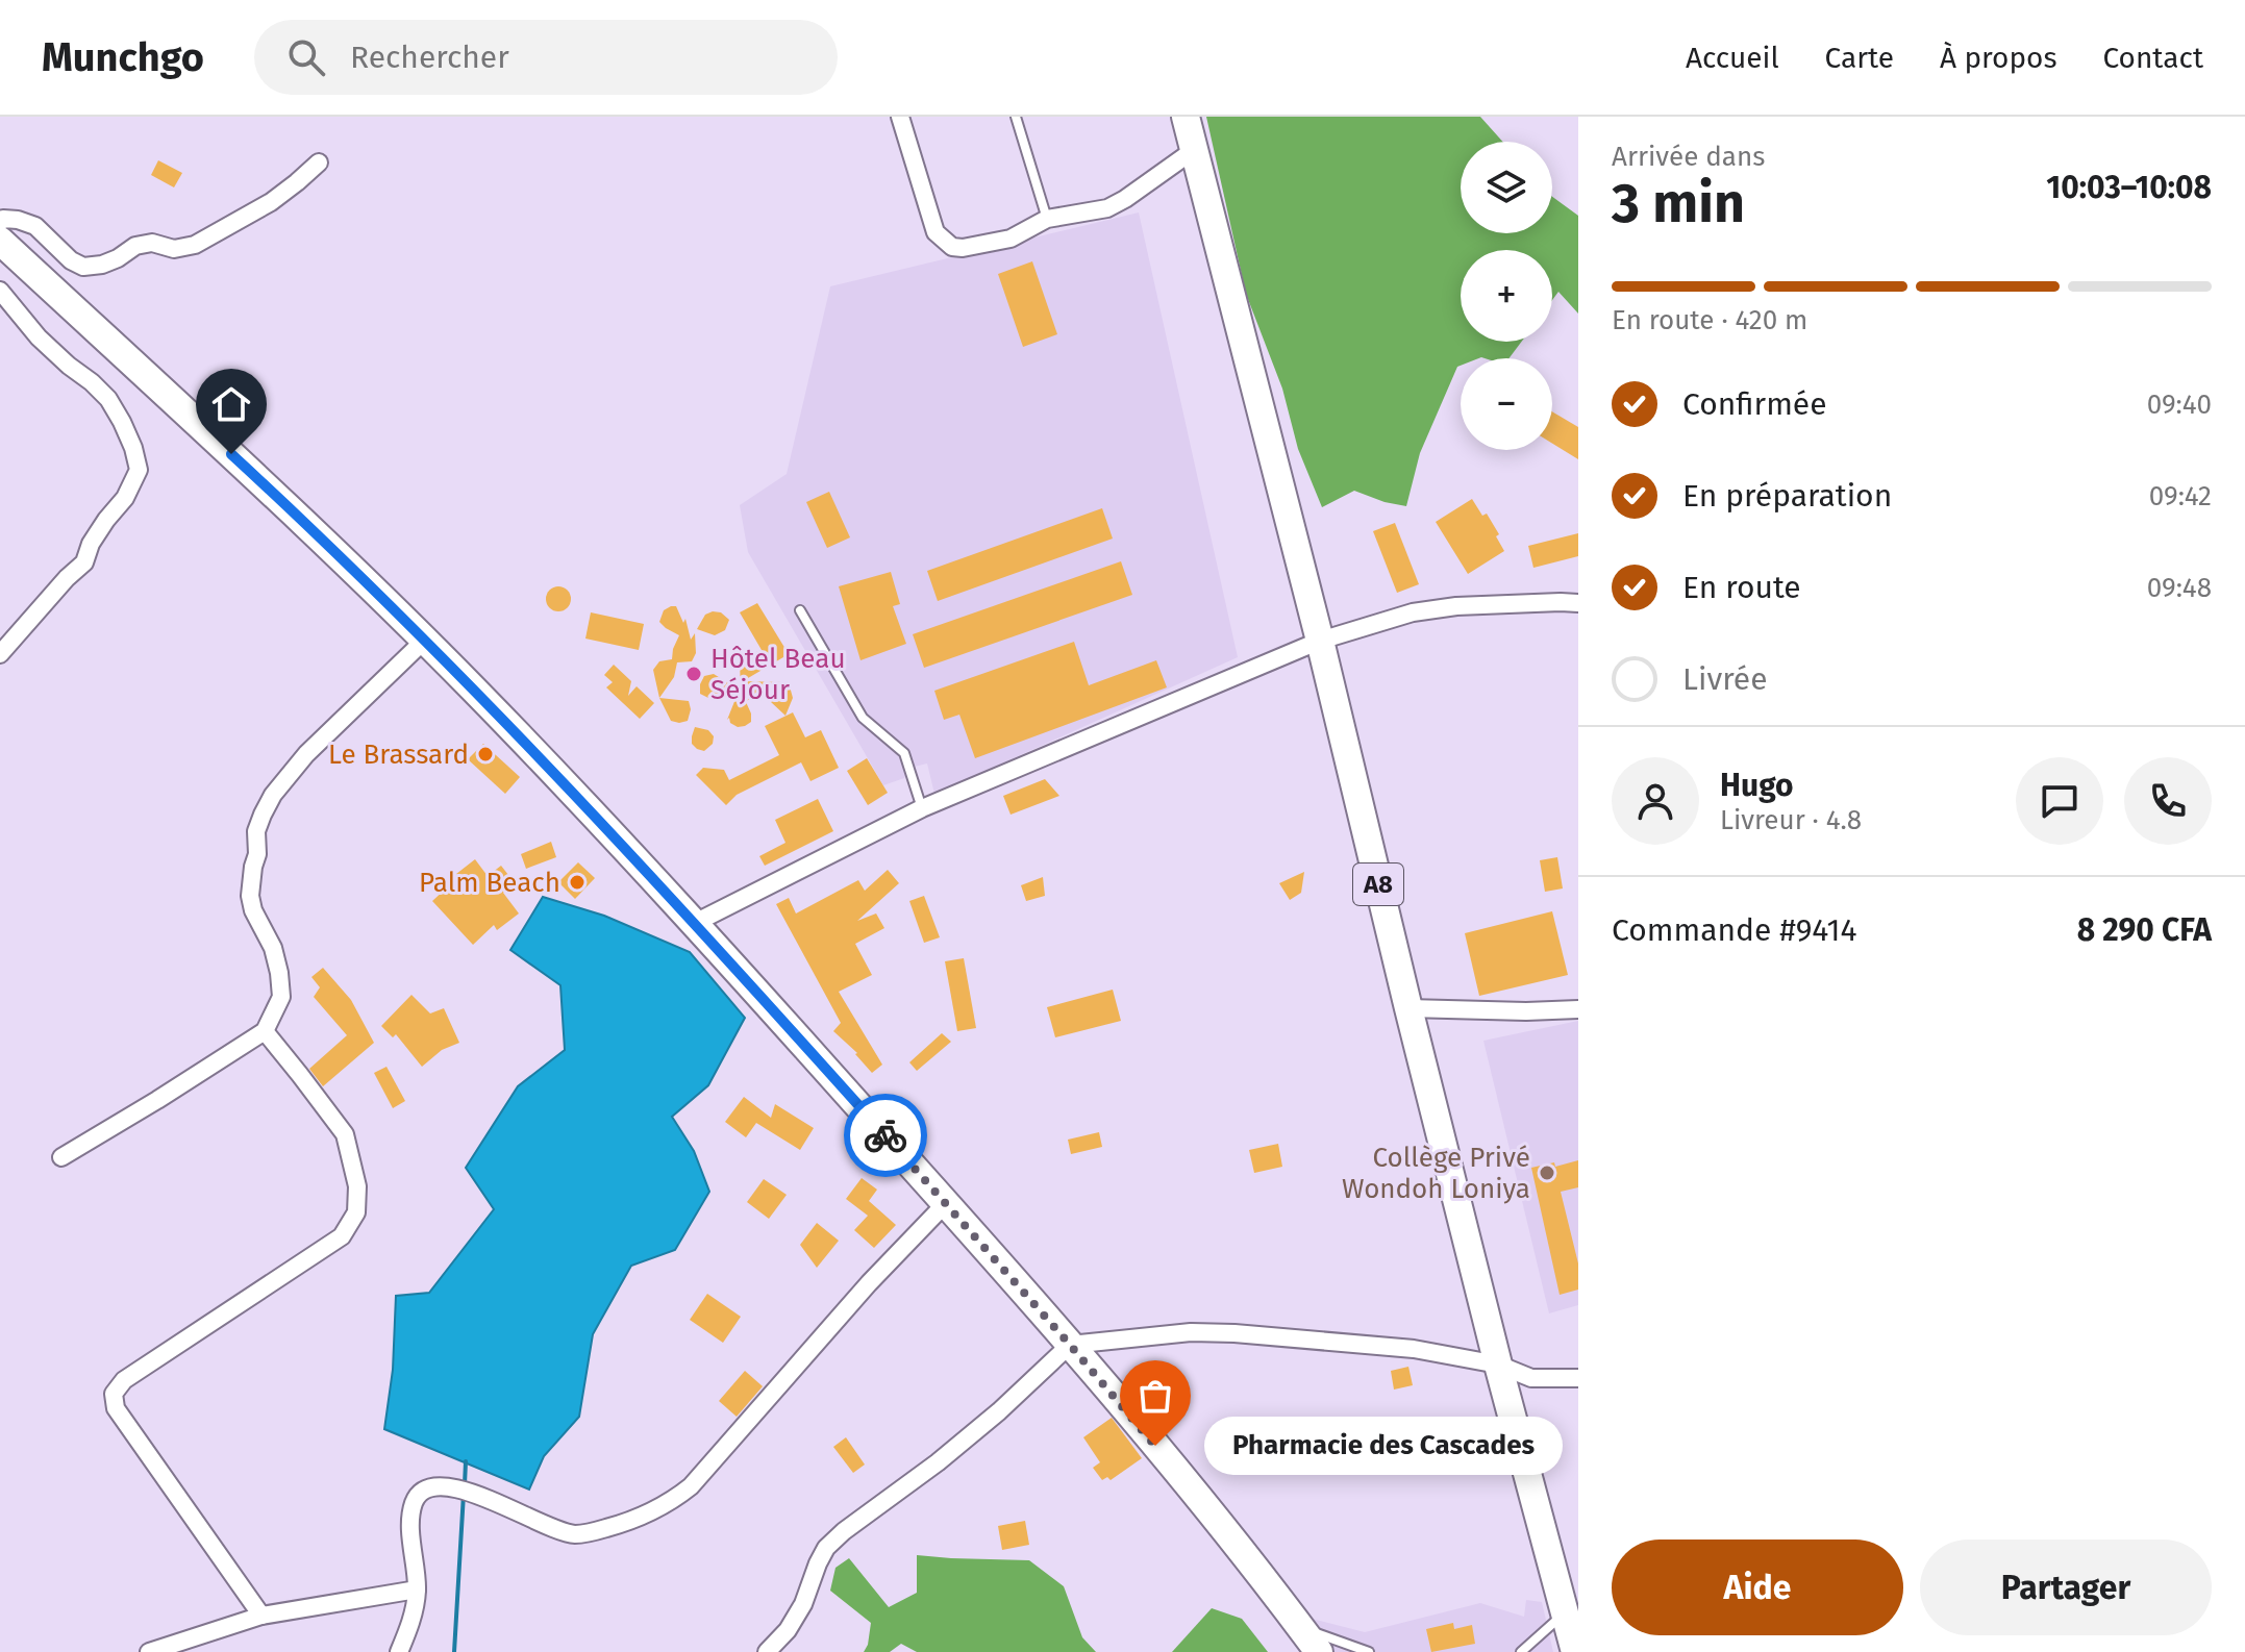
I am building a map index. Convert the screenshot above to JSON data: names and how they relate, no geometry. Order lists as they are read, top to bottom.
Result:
{
  "streets": {
    "main road": ["A8"]
  },
  "places": [
    "Hôtel Beau Séjour",
    "Le Brassard",
    "Palm Beach",
    "Collège Privé Wondoh Loniya",
    "Pharmacie des Cascades"
  ],
  "page": {
    "header": "Munchgo",
    "search": "Rechercher",
    "nav": [
      "Accueil",
      "Carte",
      "À propos",
      "Contact"
    ],
    "heading": ["3 min", "Arrivée dans", "10:03–10:08"],
    "panel": [
      "Hugo",
      "Livreur · 4.8",
      "Commande #9414",
      "8 290 CFA"
    ],
    "map_buttons": ["+", "−"],
    "bar": "En route · 420 m",
    "list": [
      ["Confirmée", "09:40"],
      ["En préparation", "09:42"],
      ["En route", "09:48"],
      "Livrée"
    ],
    "bubble": "Pharmacie des Cascades",
    "buttons": ["Aide", "Partager"]
  }
}
